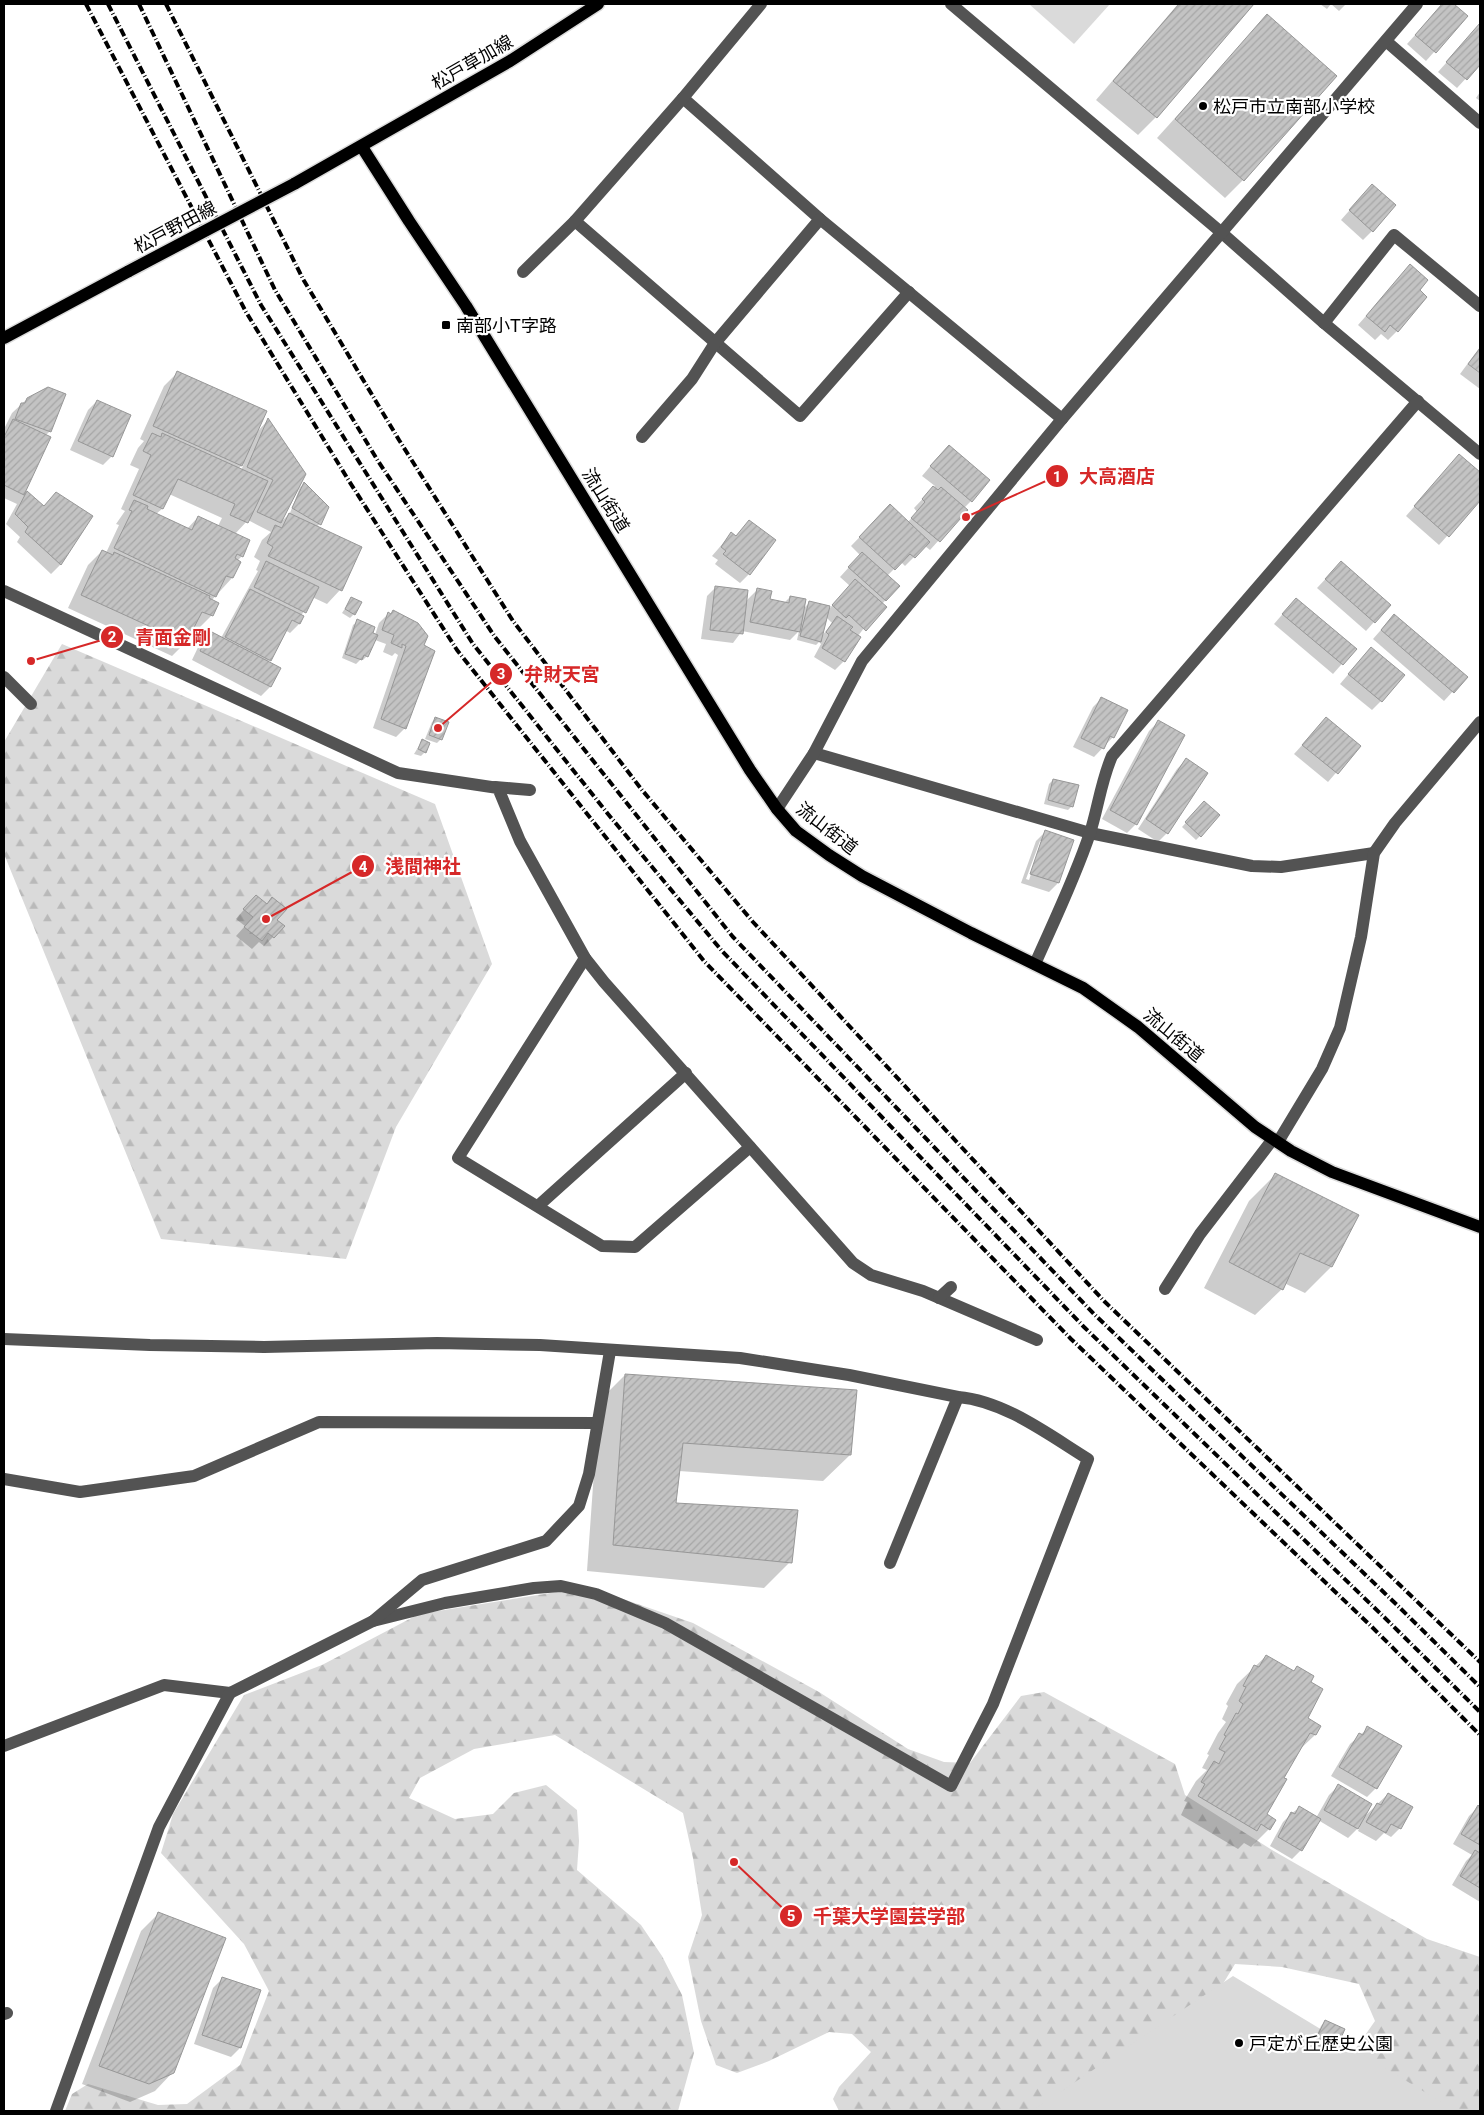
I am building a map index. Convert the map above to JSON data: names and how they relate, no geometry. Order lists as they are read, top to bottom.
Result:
{
  "streets": {
    "main road": ["松戸草加線", "松戸野田線", "流山街道"]
  },
  "crossings": [
    ["松戸草加線", "松戸野田線"],
    ["松戸草加線", "流山街道"],
    ["松戸野田線", "流山街道"]
  ],
  "places": {
    "other": [
      "松戸市立南部小学校",
      "大高酒店",
      "青面金剛",
      "弁財天宮",
      "浅間神社",
      "千葉大学園芸学部",
      "戸定が丘歴史公園"
    ],
    "transit": ["南部小T字路"]
  }
}
